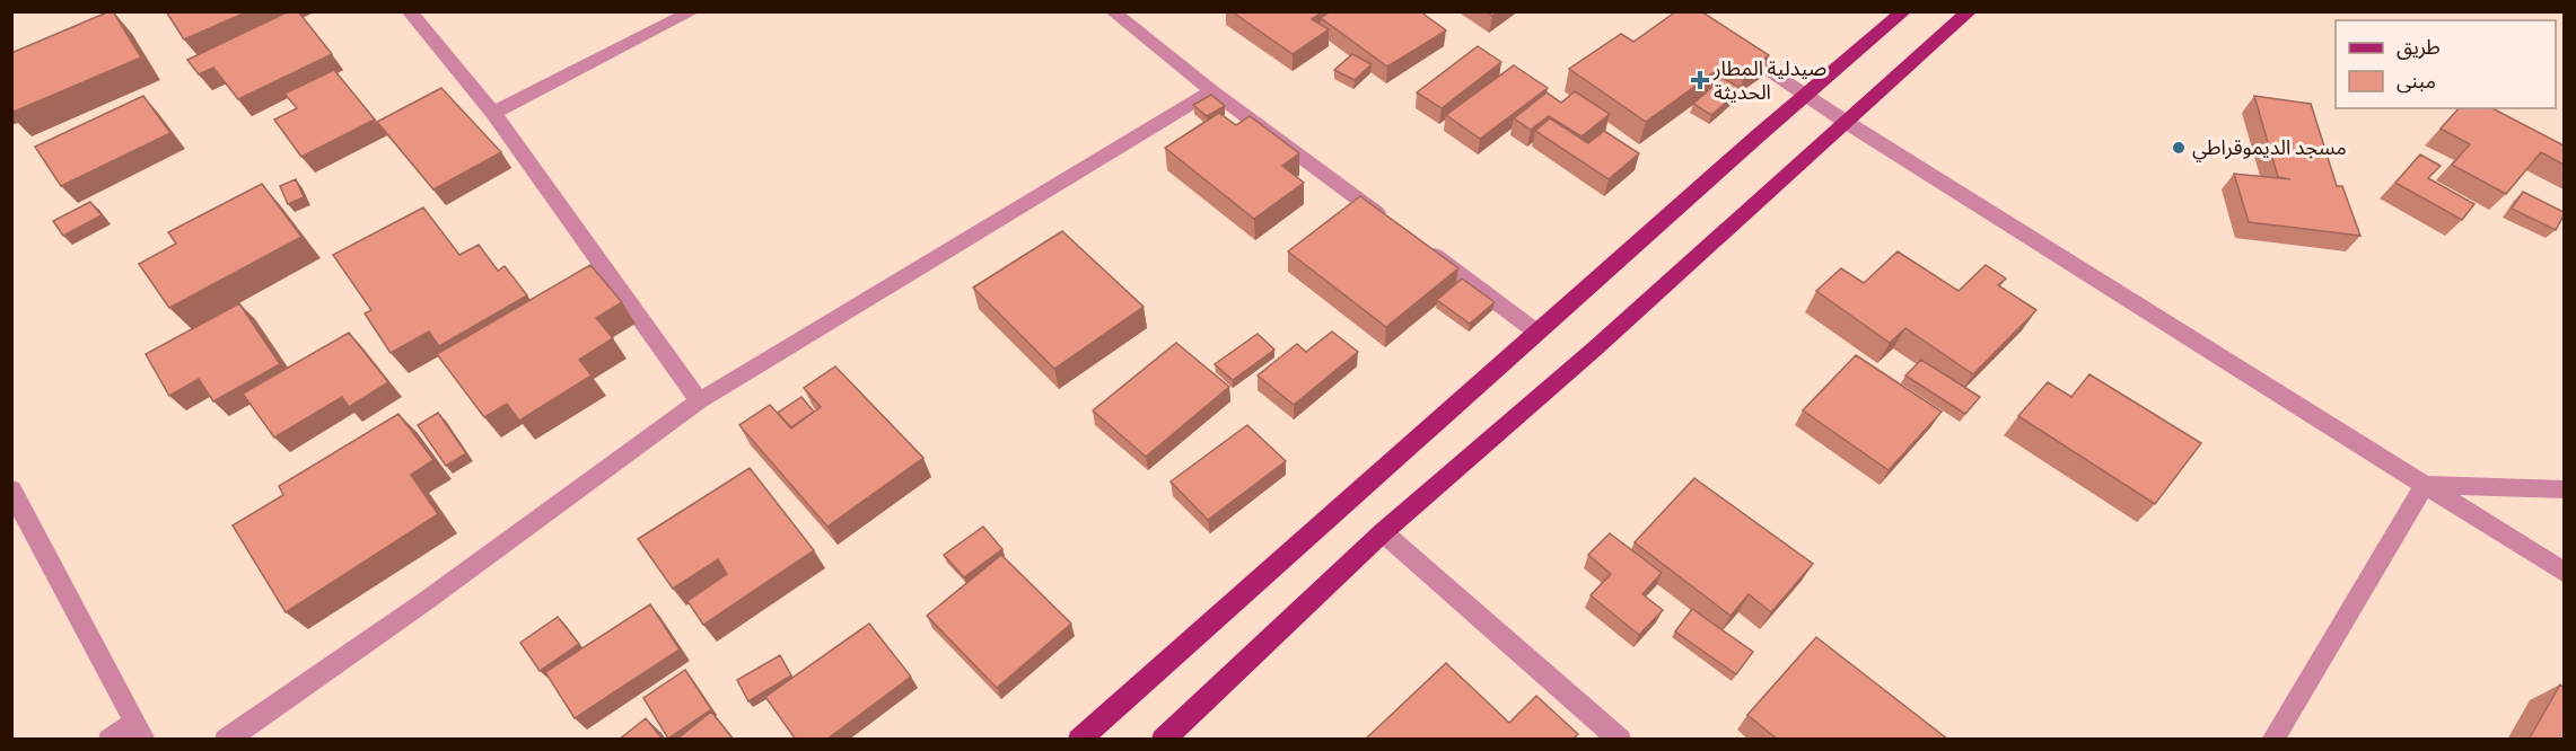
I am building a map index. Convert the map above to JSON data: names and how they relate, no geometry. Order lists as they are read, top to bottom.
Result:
{
  "places": {
    "health": ["صيدلية المطار الحديثة"],
    "other": ["مسجد الديموقراطي"]
  },
  "legend": ["طريق", "مبنى"]
}
